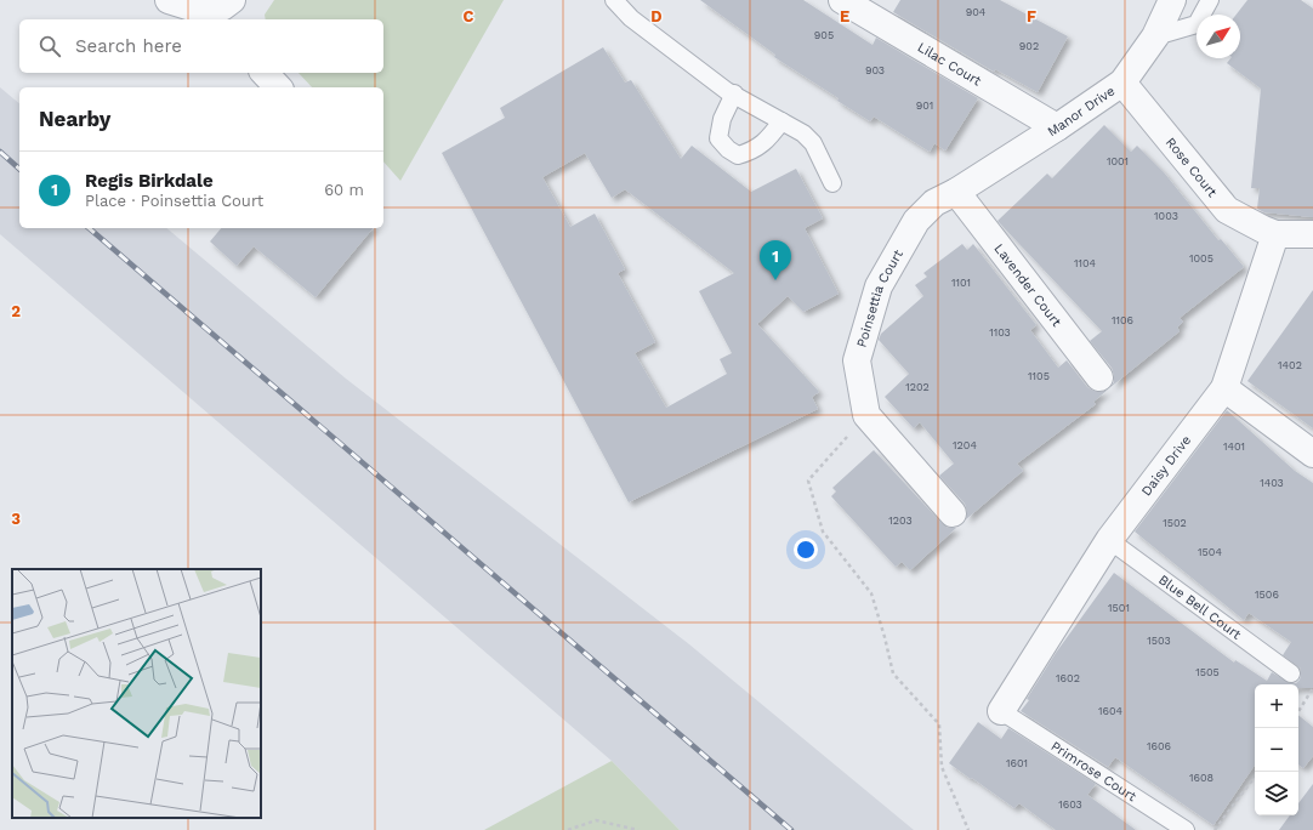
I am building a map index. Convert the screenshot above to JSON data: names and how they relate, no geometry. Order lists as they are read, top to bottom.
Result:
{
  "streets": {
    "street": [
      "Lilac Court",
      "Manor Drive",
      "Rose Court",
      "Lavender Court",
      "Poinsettia Court",
      "Daisy Drive"
    ],
    "lane": ["Blue Bell Court", "Primrose Court"]
  },
  "crossings": [
    ["Lilac Court", "Manor Drive"],
    ["Manor Drive", "Rose Court"],
    ["Manor Drive", "Lavender Court"],
    ["Manor Drive", "Poinsettia Court"],
    ["Rose Court", "Daisy Drive"],
    ["Lavender Court", "Poinsettia Court"],
    ["Daisy Drive", "Blue Bell Court"],
    ["Daisy Drive", "Primrose Court"]
  ],
  "house_numbers": [
    "904",
    "905",
    "902",
    "903",
    "901",
    "1001",
    "1003",
    "1005",
    "1104",
    "1101",
    "1106",
    "1103",
    "1402",
    "1105",
    "1202",
    "1204",
    "1401",
    "1403",
    "1203",
    "1502",
    "1504",
    "1506",
    "1501",
    "1503",
    "1505",
    "1602",
    "1604",
    "1606",
    "1601",
    "1608",
    "1603"
  ],
  "north": "top right",
  "page": {
    "search": "Search here",
    "heading": "Nearby",
    "list": [
      {
        "mark": "1",
        "name": "Regis Birkdale",
        "note": "Place · Poinsettia Court",
        "value": "60 m"
      }
    ],
    "pins": "1",
    "map_buttons": ["+", "−"]
  },
  "grid": {
    "columns": [
      "C",
      "D",
      "E",
      "F"
    ],
    "rows": ["2", "3"]
  }
}
